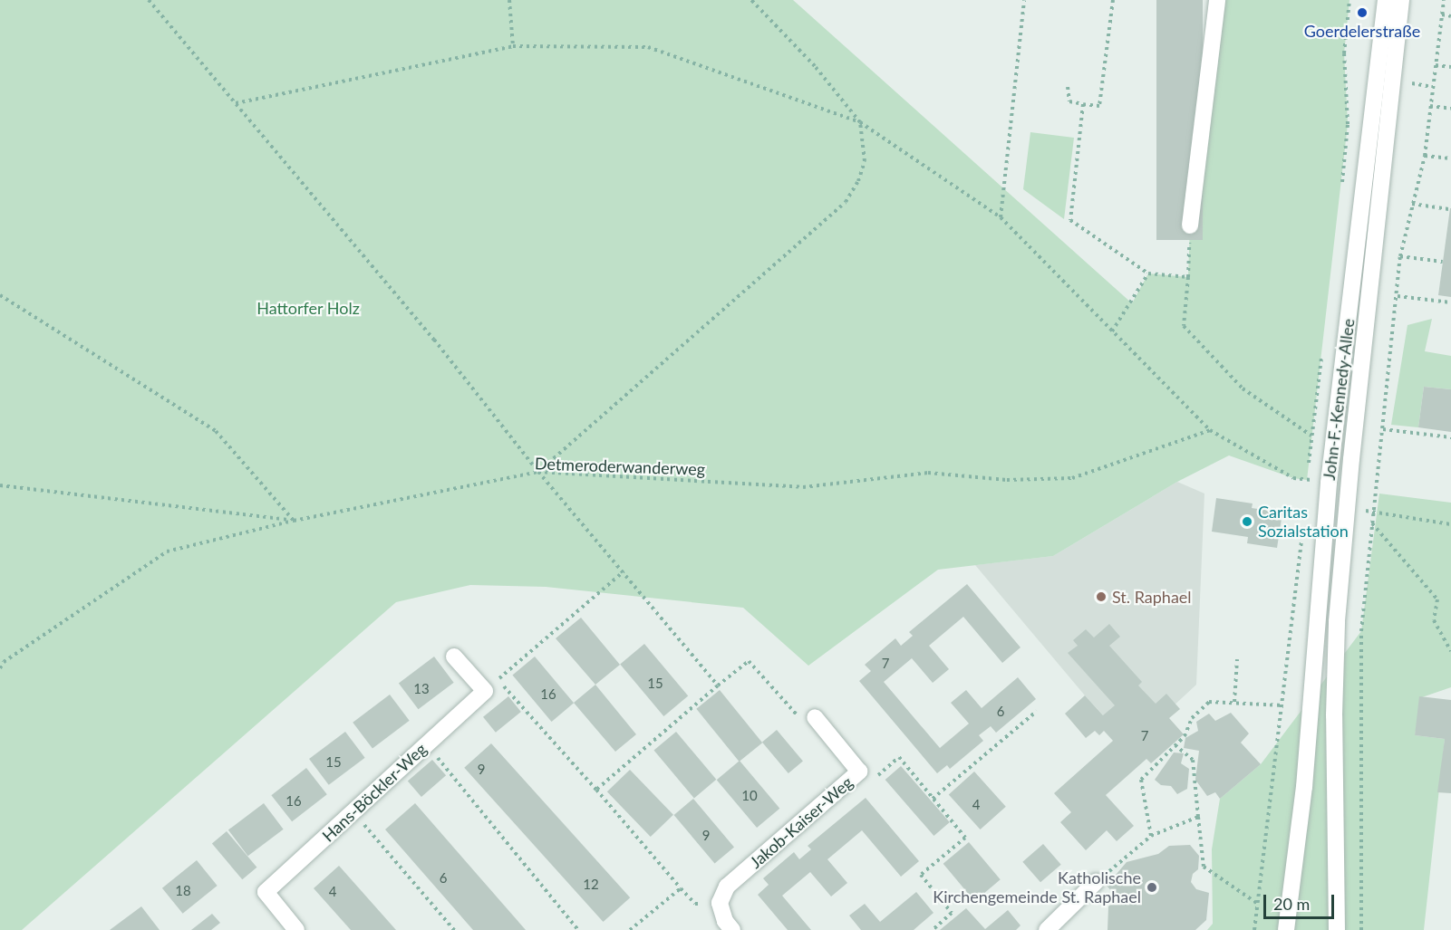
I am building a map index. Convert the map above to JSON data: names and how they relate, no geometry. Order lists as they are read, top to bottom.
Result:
{
  "streets": {
    "street": ["John-F.-Kennedy-Allee", "Hans-Böckler-Weg", "Jakob-Kaiser-Weg"],
    "path": ["Detmeroderwanderweg"]
  },
  "parks": ["Hattorfer Holz"],
  "places": [
    "Goerdelerstraße",
    "Caritas Sozialstation",
    "St. Raphael",
    "Katholische Kirchengemeinde St. Raphael"
  ],
  "house_numbers": [
    "7",
    "15",
    "13",
    "16",
    "6",
    "7",
    "15",
    "9",
    "10",
    "16",
    "4",
    "9",
    "6",
    "12",
    "18",
    "4"
  ],
  "scale_bar": "20 m"
}
